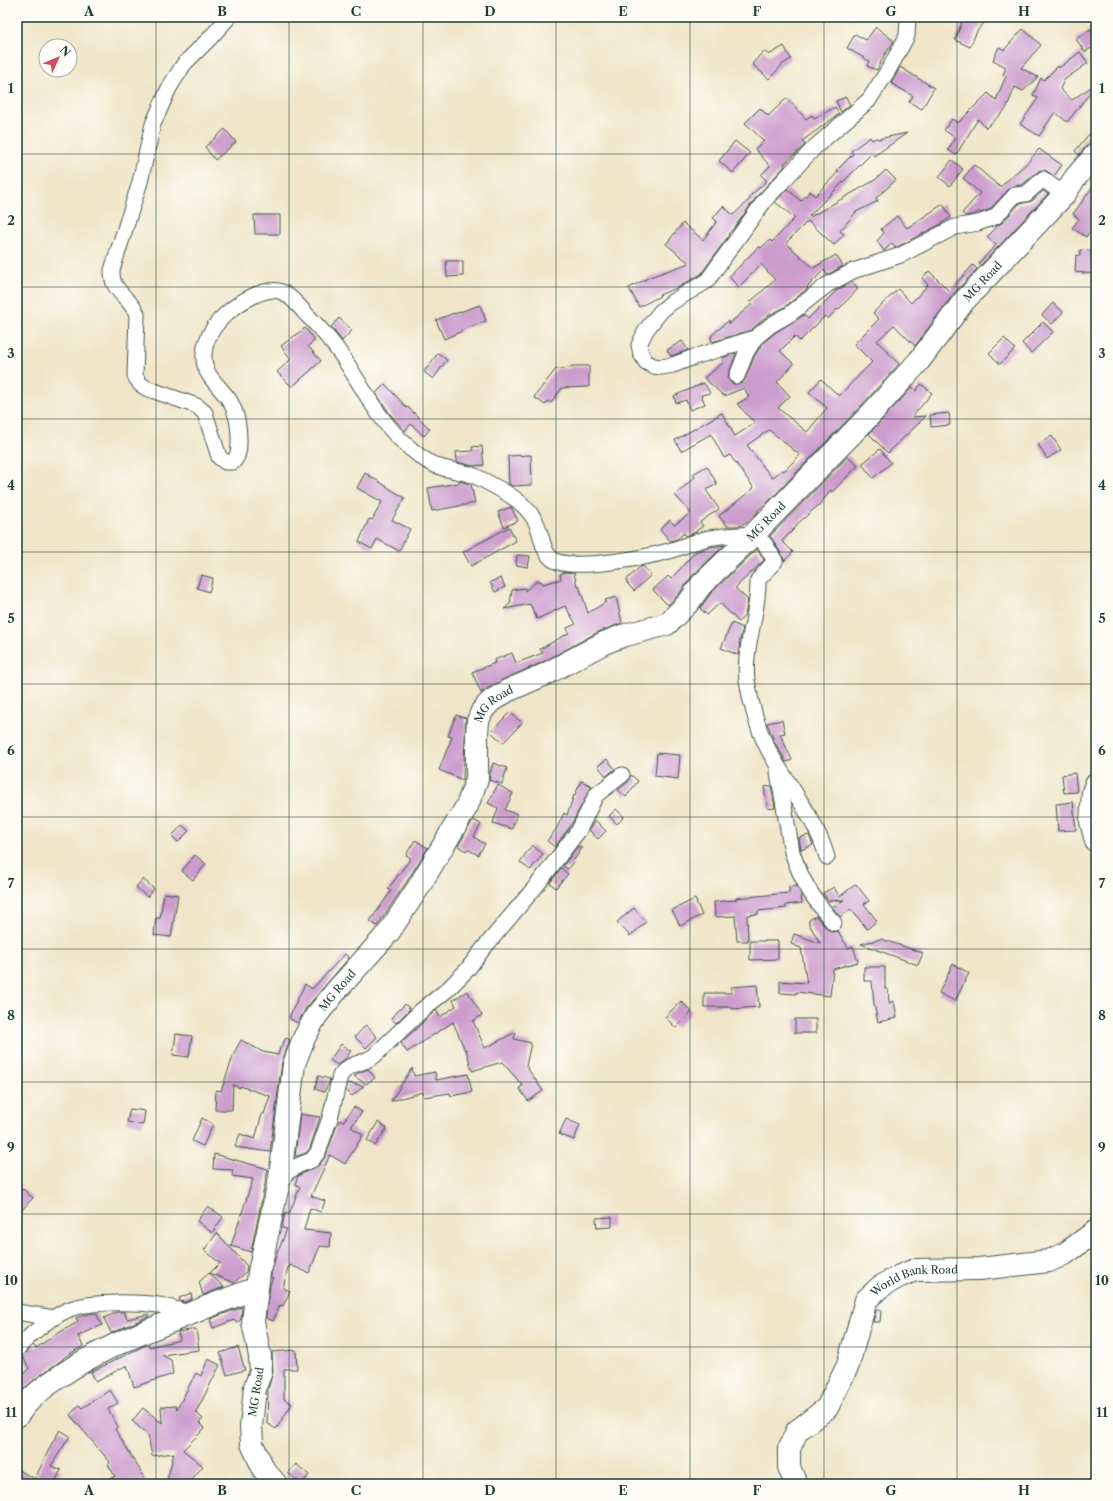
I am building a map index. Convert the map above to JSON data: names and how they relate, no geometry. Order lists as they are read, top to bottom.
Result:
{
  "streets": {
    "main road": ["MG Road", "World Bank Road"]
  },
  "north": "top right",
  "grid": {
    "columns": [
      "A",
      "B",
      "C",
      "D",
      "E",
      "F",
      "G",
      "H"
    ],
    "rows": [
      "1",
      "2",
      "3",
      "4",
      "5",
      "6",
      "7",
      "8",
      "9",
      "10",
      "11"
    ]
  }
}
